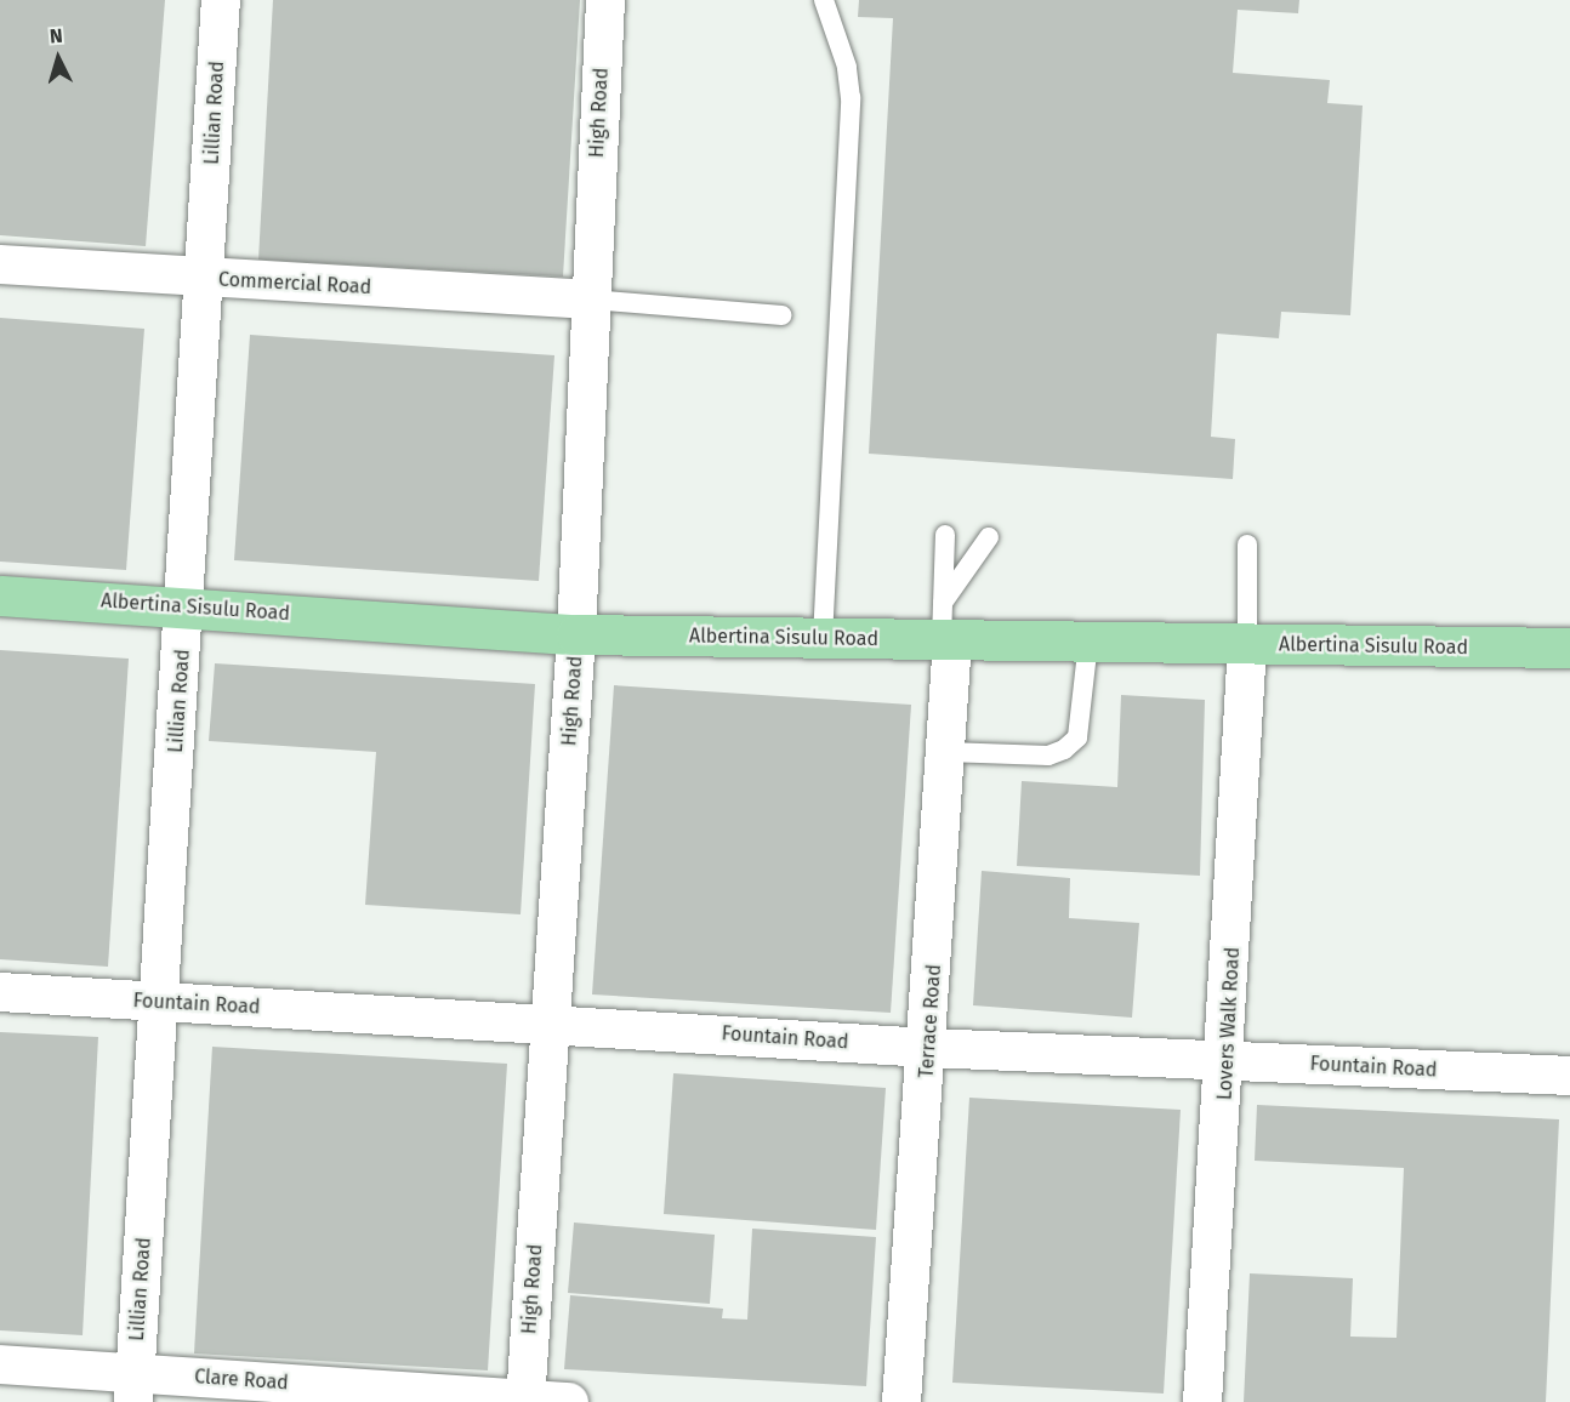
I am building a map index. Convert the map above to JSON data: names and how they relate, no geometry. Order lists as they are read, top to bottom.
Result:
{
  "streets": {
    "main road": ["Albertina Sisulu Road"],
    "street": [
      "Lillian Road",
      "High Road",
      "Commercial Road",
      "Fountain Road",
      "Terrace Road",
      "Lovers Walk Road",
      "Clare Road"
    ]
  },
  "crossings": [
    ["Lillian Road", "Commercial Road"],
    ["Lillian Road", "Albertina Sisulu Road"],
    ["Lillian Road", "Fountain Road"],
    ["Lillian Road", "Clare Road"],
    ["High Road", "Commercial Road"],
    ["High Road", "Albertina Sisulu Road"],
    ["High Road", "Fountain Road"],
    ["High Road", "Clare Road"],
    ["Albertina Sisulu Road", "Terrace Road"],
    ["Albertina Sisulu Road", "Lovers Walk Road"],
    ["Fountain Road", "Terrace Road"],
    ["Fountain Road", "Lovers Walk Road"]
  ],
  "north": "top"
}
